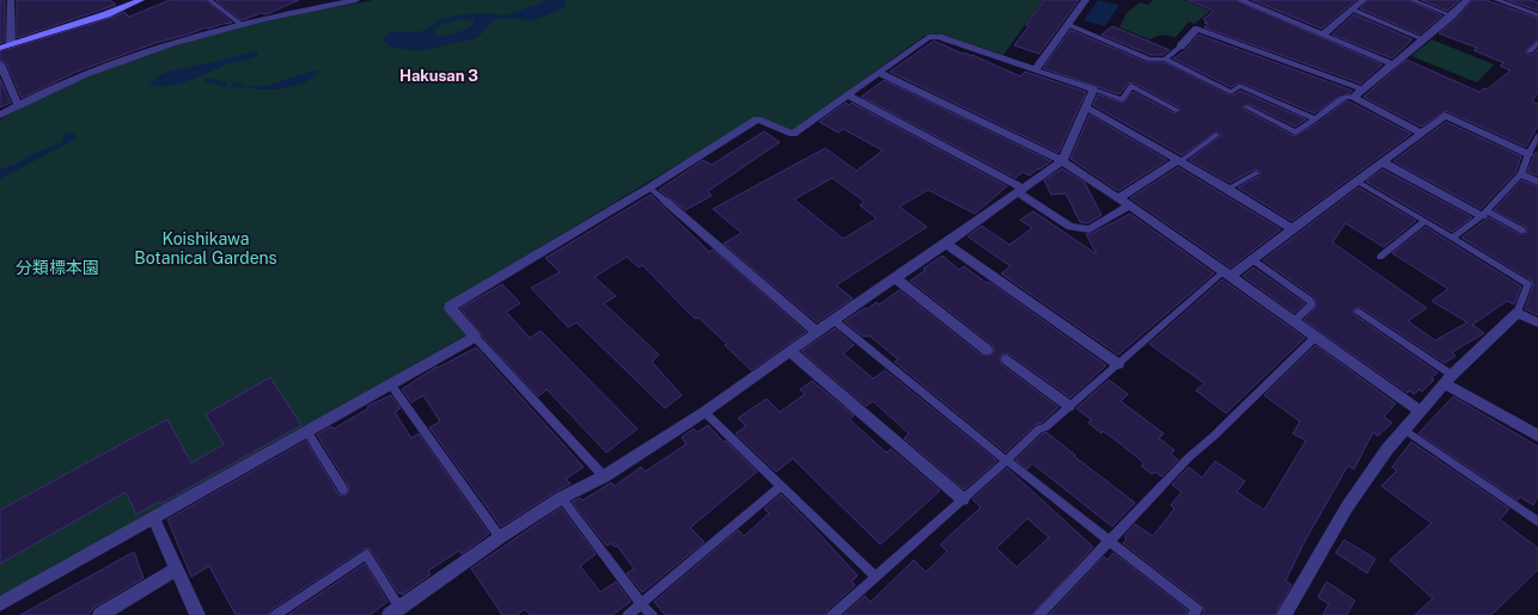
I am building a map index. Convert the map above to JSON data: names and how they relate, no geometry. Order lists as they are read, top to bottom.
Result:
{
  "districts": ["Hakusan 3"],
  "parks": ["Koishikawa Botanical Gardens", "分類標本園"]
}
